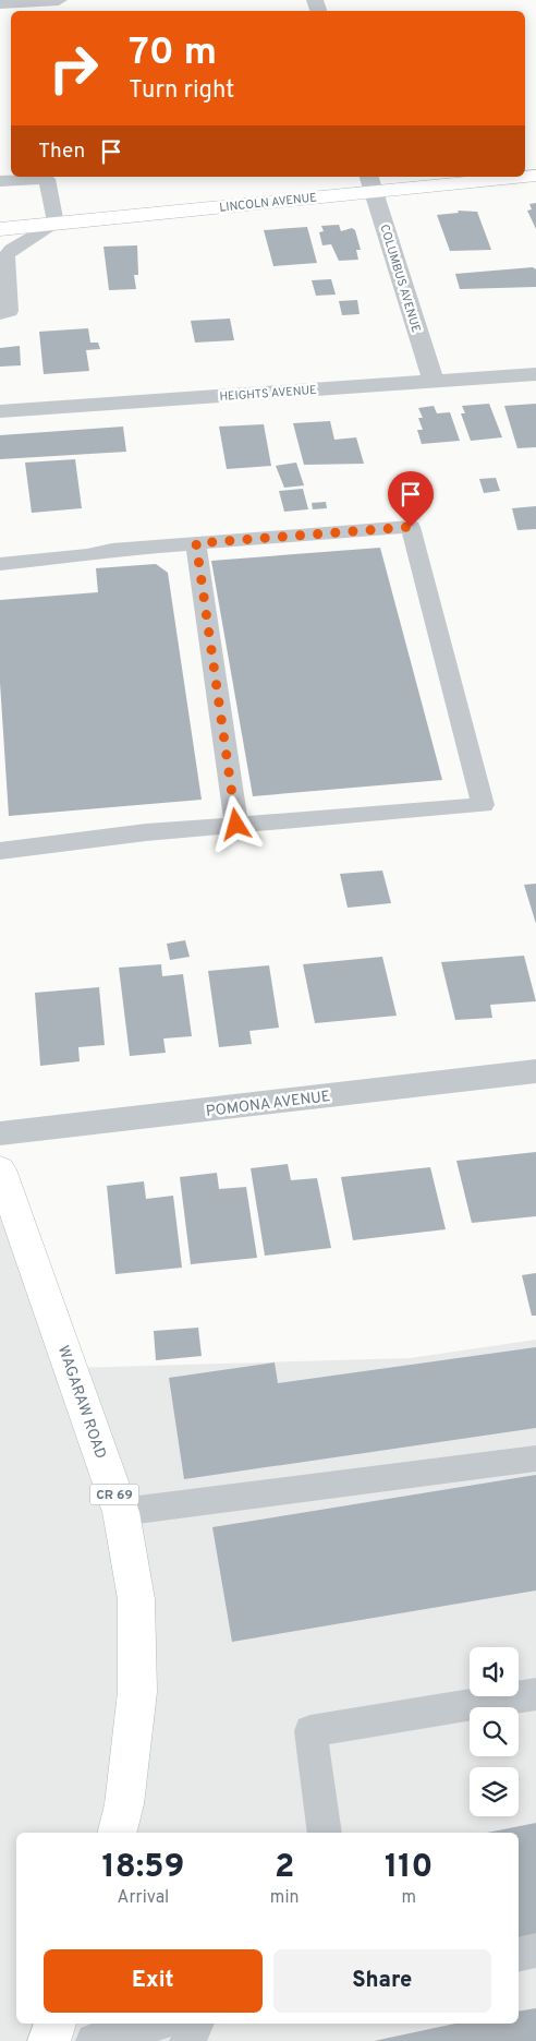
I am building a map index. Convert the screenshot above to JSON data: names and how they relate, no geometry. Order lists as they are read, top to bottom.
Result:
{
  "streets": {
    "main road": ["LINCOLN AVENUE", "WAGARAW ROAD", "CR 69"],
    "street": ["COLUMBUS AVENUE", "HEIGHTS AVENUE", "POMONA AVENUE"]
  },
  "crossings": [
    ["LINCOLN AVENUE", "COLUMBUS AVENUE"],
    ["COLUMBUS AVENUE", "HEIGHTS AVENUE"]
  ],
  "page": {
    "turn": ["70 m", "Turn right"],
    "then": "Then",
    "eta": [
      "18:59",
      "Arrival",
      "2",
      "min",
      "110",
      "m"
    ],
    "buttons": ["Exit", "Share"]
  }
}
